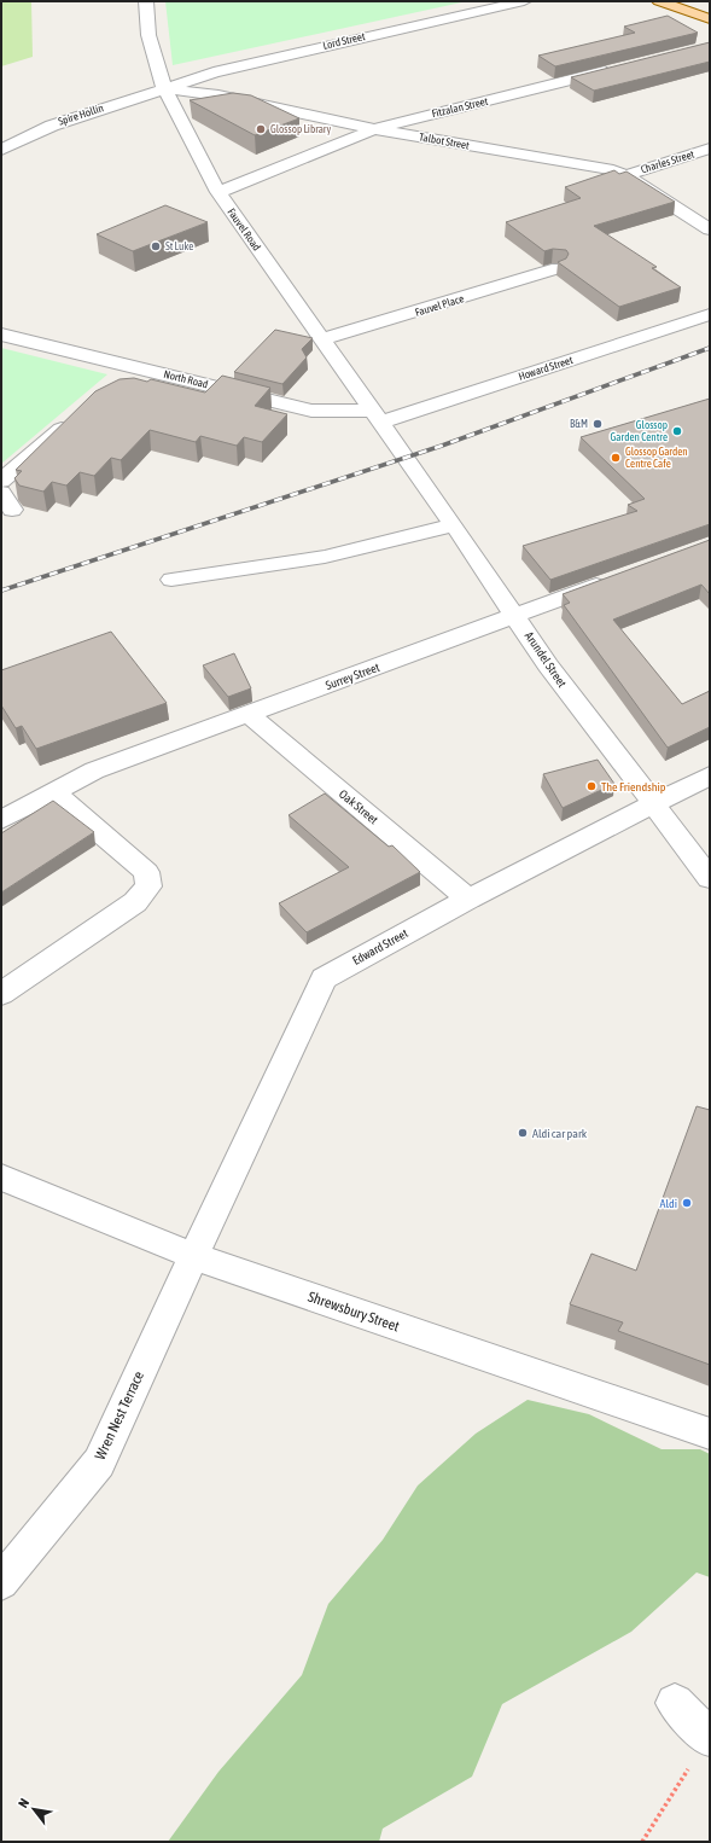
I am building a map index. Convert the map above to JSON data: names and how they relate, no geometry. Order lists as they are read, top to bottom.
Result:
{
  "streets": {
    "street": [
      "Lord Street",
      "Fitzalan Street",
      "Spire Hollin",
      "Talbot Street",
      "Charles Street",
      "Fauvel Road",
      "Fauvel Place",
      "Howard Street",
      "North Road",
      "Arundel Street",
      "Surrey Street",
      "Oak Street",
      "Edward Street",
      "Shrewsbury Street",
      "Wren Nest Terrace"
    ]
  },
  "crossings": [
    ["Lord Street", "Spire Hollin"],
    ["Lord Street", "Talbot Street"],
    ["Lord Street", "Fauvel Road"],
    ["Fitzalan Street", "Talbot Street"],
    ["Fitzalan Street", "Fauvel Road"],
    ["Spire Hollin", "Talbot Street"],
    ["Spire Hollin", "Fauvel Road"],
    ["Talbot Street", "Charles Street"],
    ["Talbot Street", "Fauvel Road"],
    ["Fauvel Road", "Fauvel Place"],
    ["Fauvel Road", "Howard Street"],
    ["Fauvel Road", "North Road"],
    ["Fauvel Road", "Arundel Street"],
    ["Howard Street", "North Road"],
    ["Howard Street", "Arundel Street"],
    ["North Road", "Arundel Street"],
    ["Arundel Street", "Surrey Street"],
    ["Arundel Street", "Edward Street"],
    ["Surrey Street", "Oak Street"],
    ["Oak Street", "Edward Street"],
    ["Edward Street", "Shrewsbury Street"],
    ["Edward Street", "Wren Nest Terrace"],
    ["Shrewsbury Street", "Wren Nest Terrace"]
  ],
  "places": [
    "Glossop Library",
    "St Luke",
    "B&M",
    "Glossop Garden Centre",
    "Glossop Garden Centre Cafe",
    "The Friendship",
    "Aldi car park",
    "Aldi"
  ],
  "north": "top left"
}
